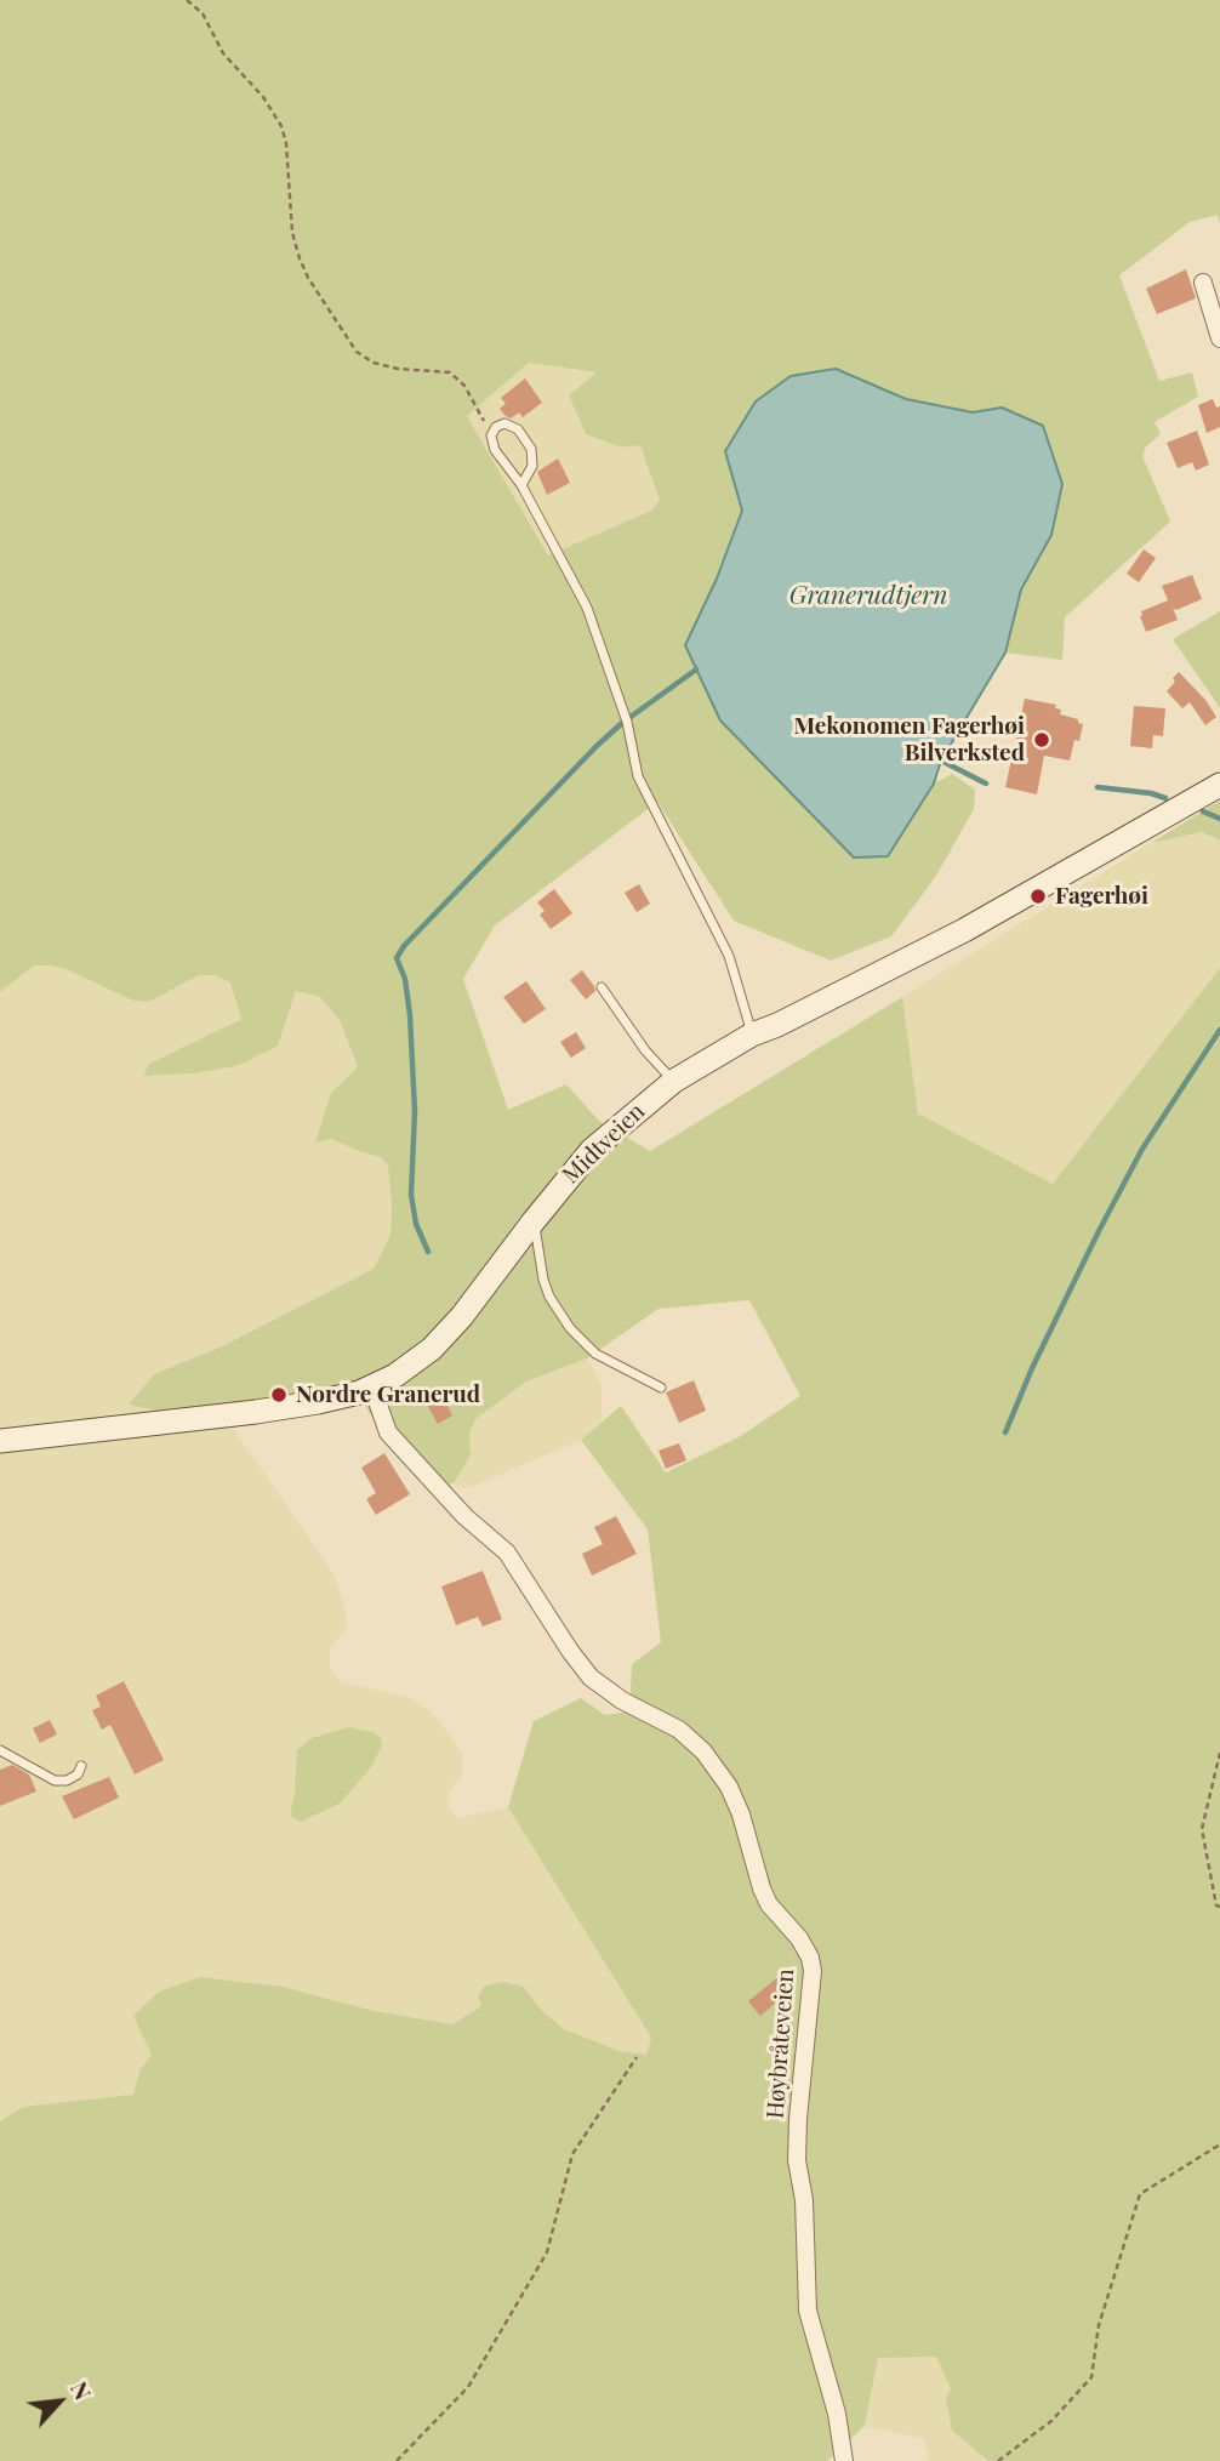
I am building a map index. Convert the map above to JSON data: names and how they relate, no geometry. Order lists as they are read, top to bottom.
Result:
{
  "streets": {
    "main road": ["Midtveien"],
    "street": ["Høybråteveien"]
  },
  "crossings": [
    ["Midtveien", "Høybråteveien"]
  ],
  "water": ["Granerudtjern"],
  "places": ["Mekonomen Fagerhøi Bilverksted", "Fagerhøi", "Nordre Granerud"],
  "north": "top right"
}
